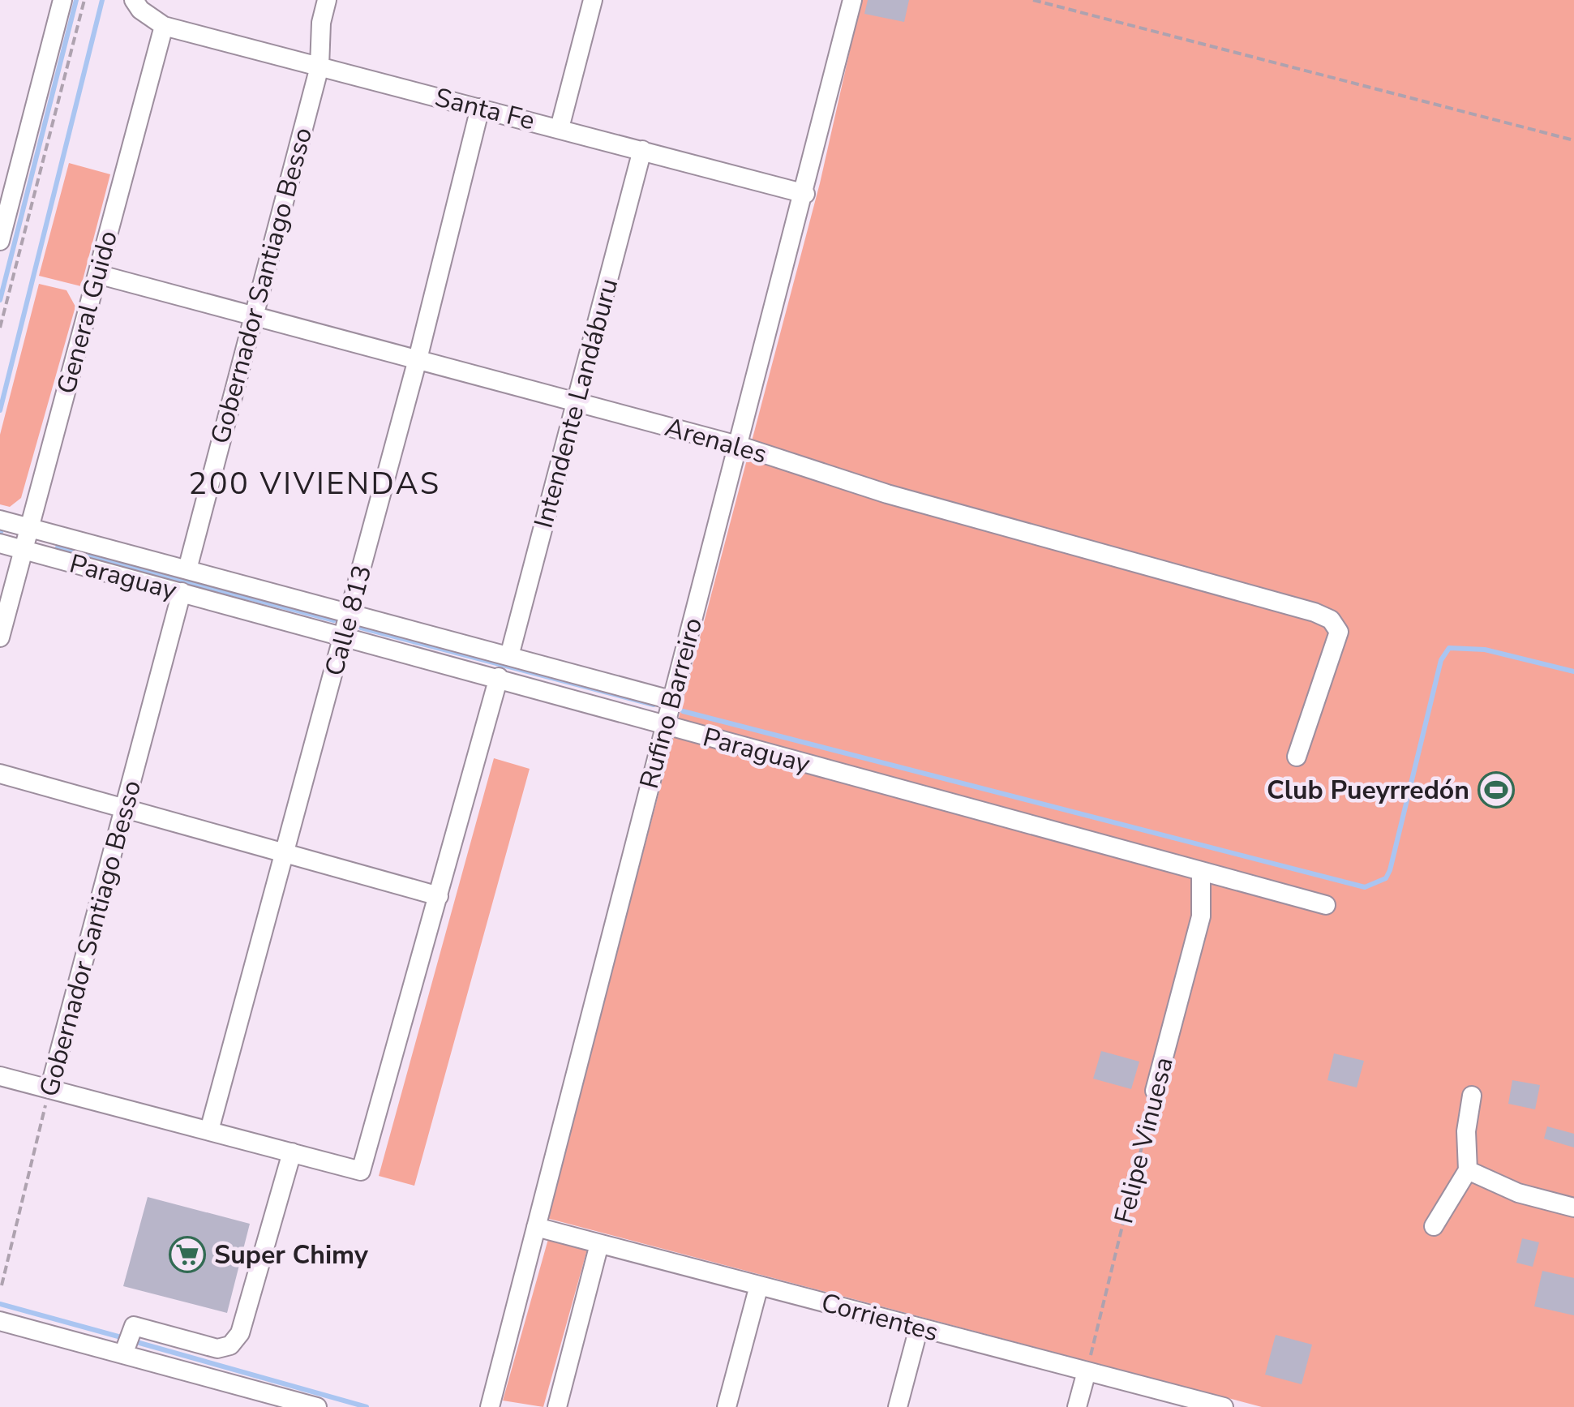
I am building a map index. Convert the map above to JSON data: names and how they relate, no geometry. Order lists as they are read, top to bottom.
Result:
{
  "streets": {
    "street": [
      "Santa Fe",
      "Gobernador Santiago Besso",
      "General Guido",
      "Intendente Landáburu",
      "Arenales",
      "Paraguay",
      "Calle 813",
      "Rufino Barreiro",
      "Felipe Vinuesa",
      "Corrientes"
    ]
  },
  "crossings": [
    ["Santa Fe", "Gobernador Santiago Besso"],
    ["Santa Fe", "General Guido"],
    ["Santa Fe", "Intendente Landáburu"],
    ["Santa Fe", "Calle 813"],
    ["Santa Fe", "Rufino Barreiro"],
    ["Gobernador Santiago Besso", "Arenales"],
    ["Gobernador Santiago Besso", "Paraguay"],
    ["General Guido", "Arenales"],
    ["General Guido", "Paraguay"],
    ["Intendente Landáburu", "Arenales"],
    ["Intendente Landáburu", "Paraguay"],
    ["Arenales", "Calle 813"],
    ["Arenales", "Rufino Barreiro"],
    ["Paraguay", "Calle 813"],
    ["Paraguay", "Rufino Barreiro"],
    ["Paraguay", "Felipe Vinuesa"],
    ["Rufino Barreiro", "Corrientes"],
    ["Felipe Vinuesa", "Corrientes"]
  ],
  "districts": ["200 VIVIENDAS"],
  "places": {
    "sports": ["Club Pueyrredón"],
    "supermarket": ["Super Chimy"]
  }
}
